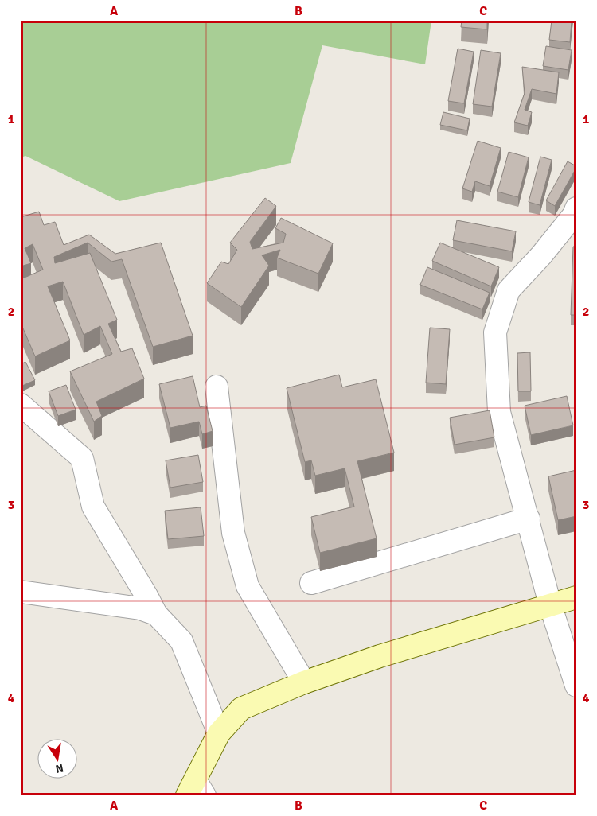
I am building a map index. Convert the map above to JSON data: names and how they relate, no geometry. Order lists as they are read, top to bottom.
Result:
{
  "north": "bottom",
  "grid": {
    "columns": ["A", "B", "C"],
    "rows": [
      "1",
      "2",
      "3",
      "4"
    ]
  }
}
